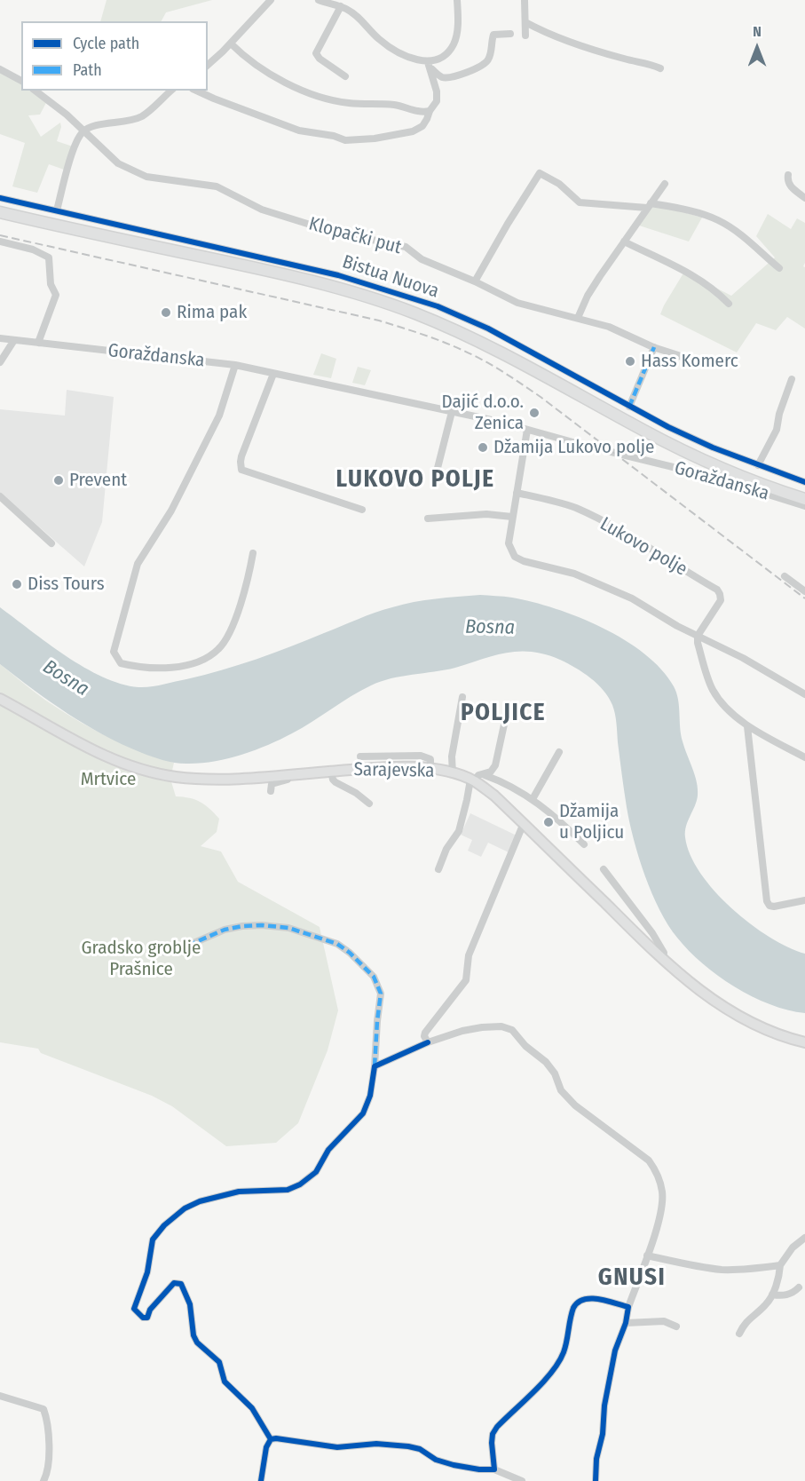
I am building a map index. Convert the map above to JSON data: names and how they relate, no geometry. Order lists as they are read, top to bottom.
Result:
{
  "streets": {
    "main road": ["Sarajevska"],
    "street": [
      "Klopački put",
      "Bistua Nuova",
      "Goraždanska",
      "Lukovo polje"
    ]
  },
  "districts": ["LUKOVO POLJE", "POLJICE", "GNUSI"],
  "water": ["Bosna"],
  "parks": ["Mrtvice", "Gradsko groblje Prašnice"],
  "places": [
    "Rima pak",
    "Hass Komerc",
    "Dajić d.o.o. Zenica",
    "Džamija Lukovo polje",
    "Prevent",
    "Diss Tours",
    "Džamija u Poljicu"
  ],
  "legend": ["Cycle path", "Path"],
  "north": "top"
}
